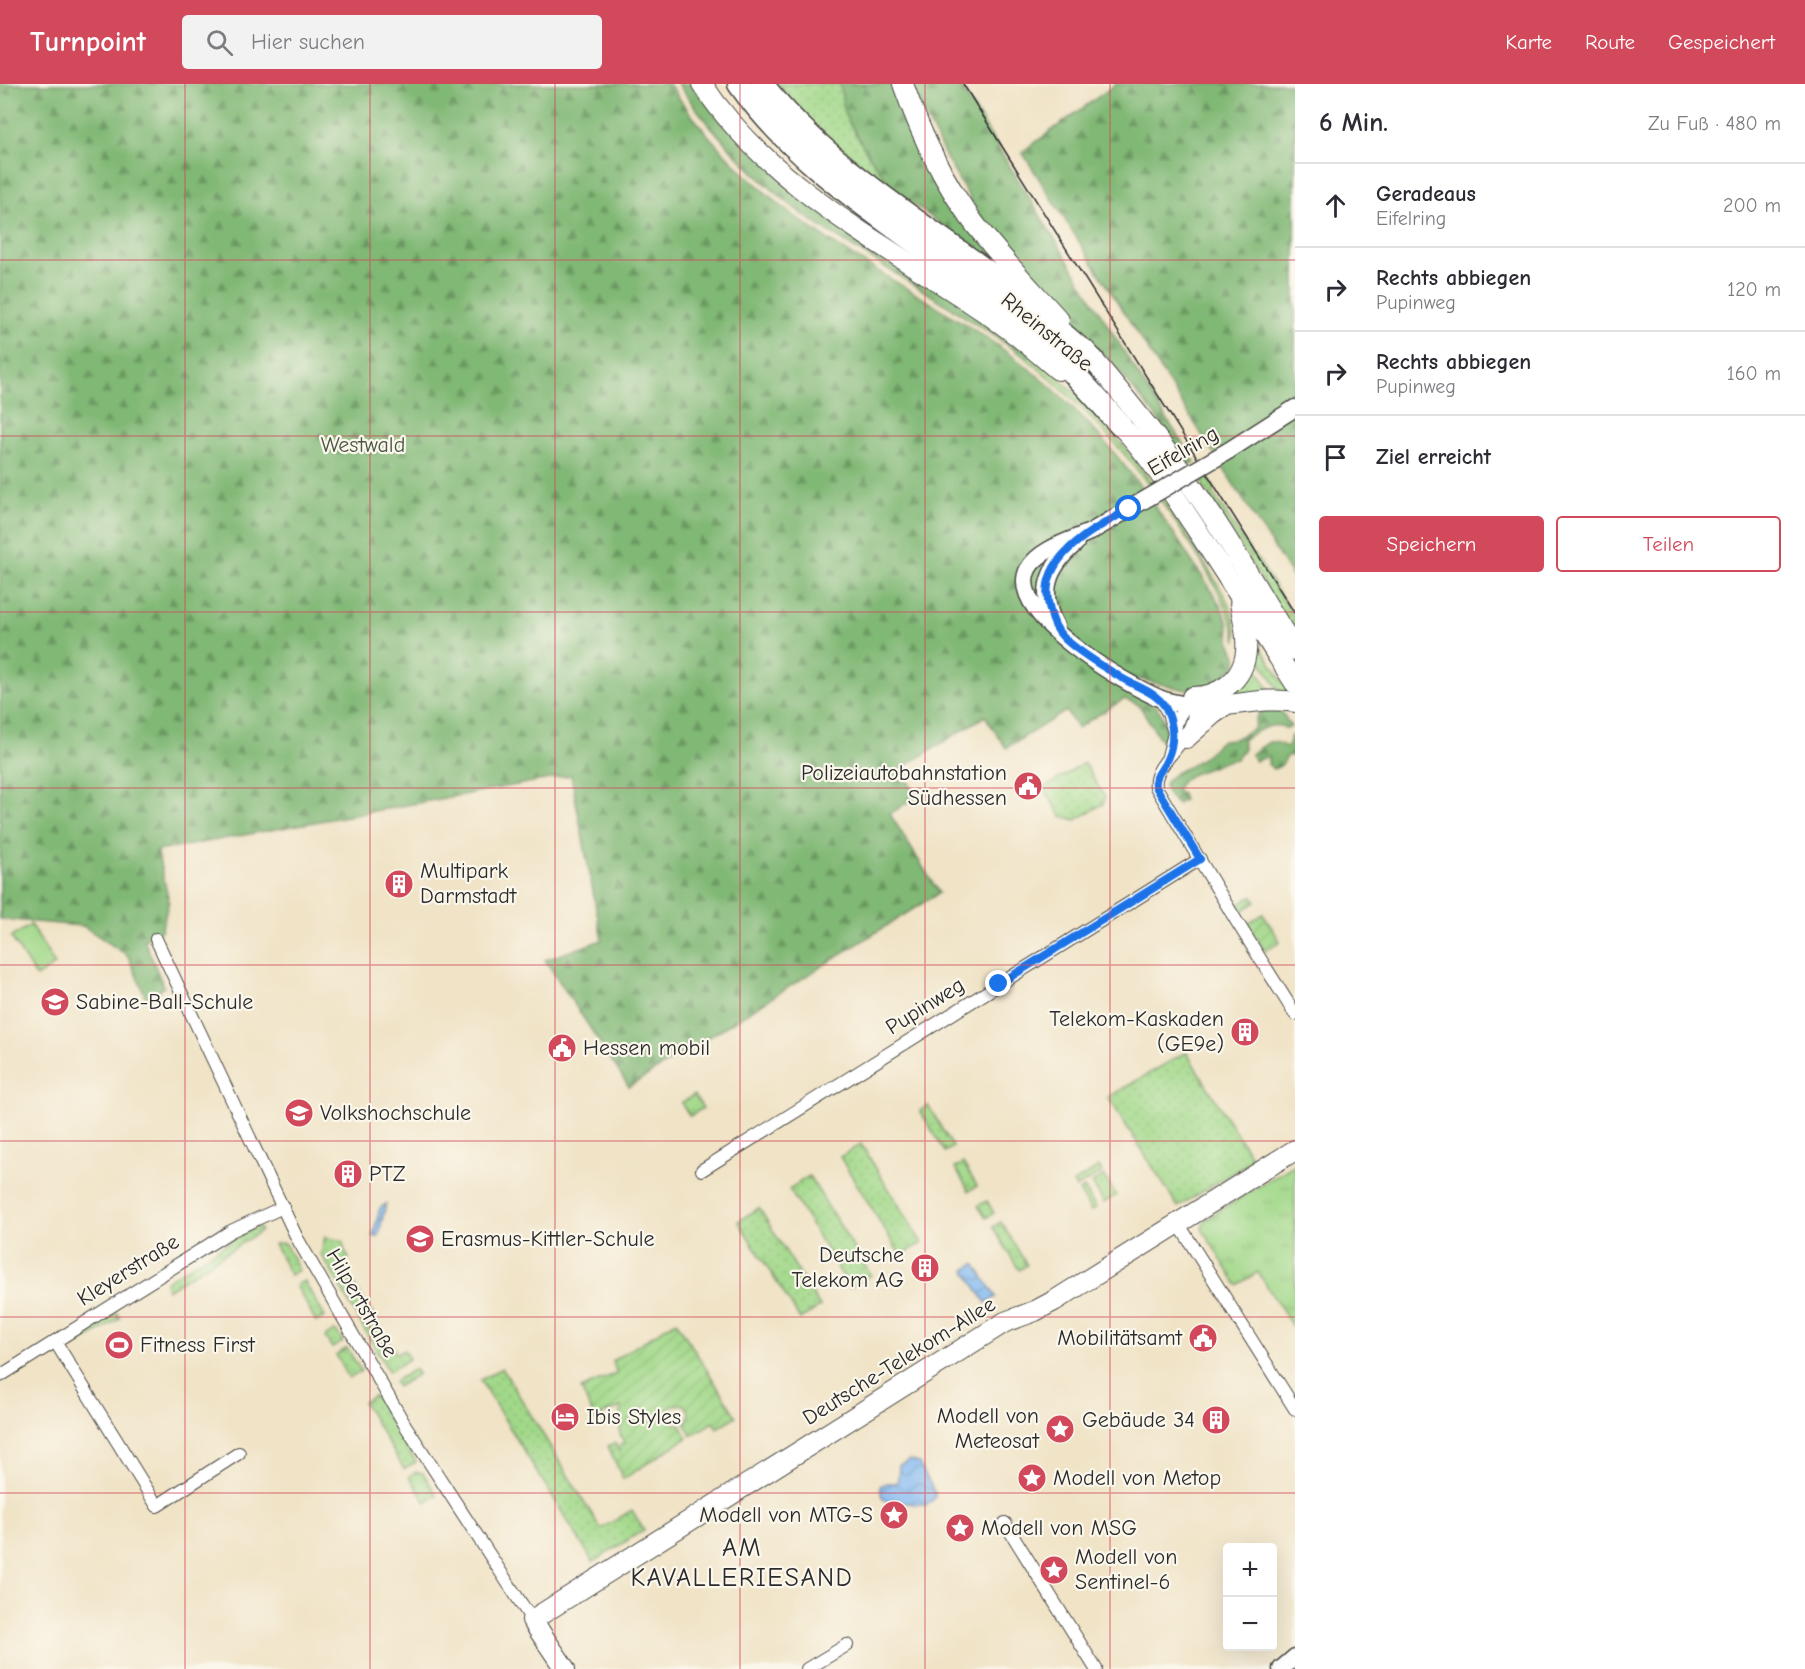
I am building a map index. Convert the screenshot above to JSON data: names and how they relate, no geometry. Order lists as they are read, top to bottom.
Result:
{
  "streets": {
    "main road": [
      "Rheinstraße",
      "Eifelring",
      "Hilpertstraße",
      "Deutsche-Telekom-Allee"
    ],
    "street": ["Pupinweg", "Kleyerstraße"]
  },
  "crossings": [
    ["Kleyerstraße", "Hilpertstraße"],
    ["Hilpertstraße", "Deutsche-Telekom-Allee"]
  ],
  "districts": ["AM KAVALLERIESAND"],
  "parks": ["Westwald"],
  "places": {
    "public building": ["Polizeiautobahnstation Südhessen", "Hessen mobil", "Mobilitätsamt"],
    "building": [
      "Multipark Darmstadt",
      "Telekom-Kaskaden (GE9e)",
      "PTZ",
      "Deutsche Telekom AG",
      "Gebäude 34"
    ],
    "school or university": ["Sabine-Ball-Schule", "Volkshochschule", "Erasmus-Kittler-Schule"],
    "sports": ["Fitness First"],
    "hotel": ["Ibis Styles"],
    "place": [
      "Modell von Meteosat",
      "Modell von Metop",
      "Modell von MTG-S",
      "Modell von MSG",
      "Modell von Sentinel-6"
    ]
  },
  "page": {
    "header": "Turnpoint",
    "search": "Hier suchen",
    "nav": ["Karte", "Route", "Gespeichert"],
    "heading": ["6 Min.", "Zu Fuß · 480 m"],
    "list": [
      ["Geradeaus", "Eifelring", "200 m"],
      ["Rechts abbiegen", "Pupinweg", "120 m"],
      ["Rechts abbiegen", "Pupinweg", "160 m"],
      "Ziel erreicht"
    ],
    "buttons": ["Speichern", "Teilen"],
    "map_buttons": ["+", "−"]
  }
}
